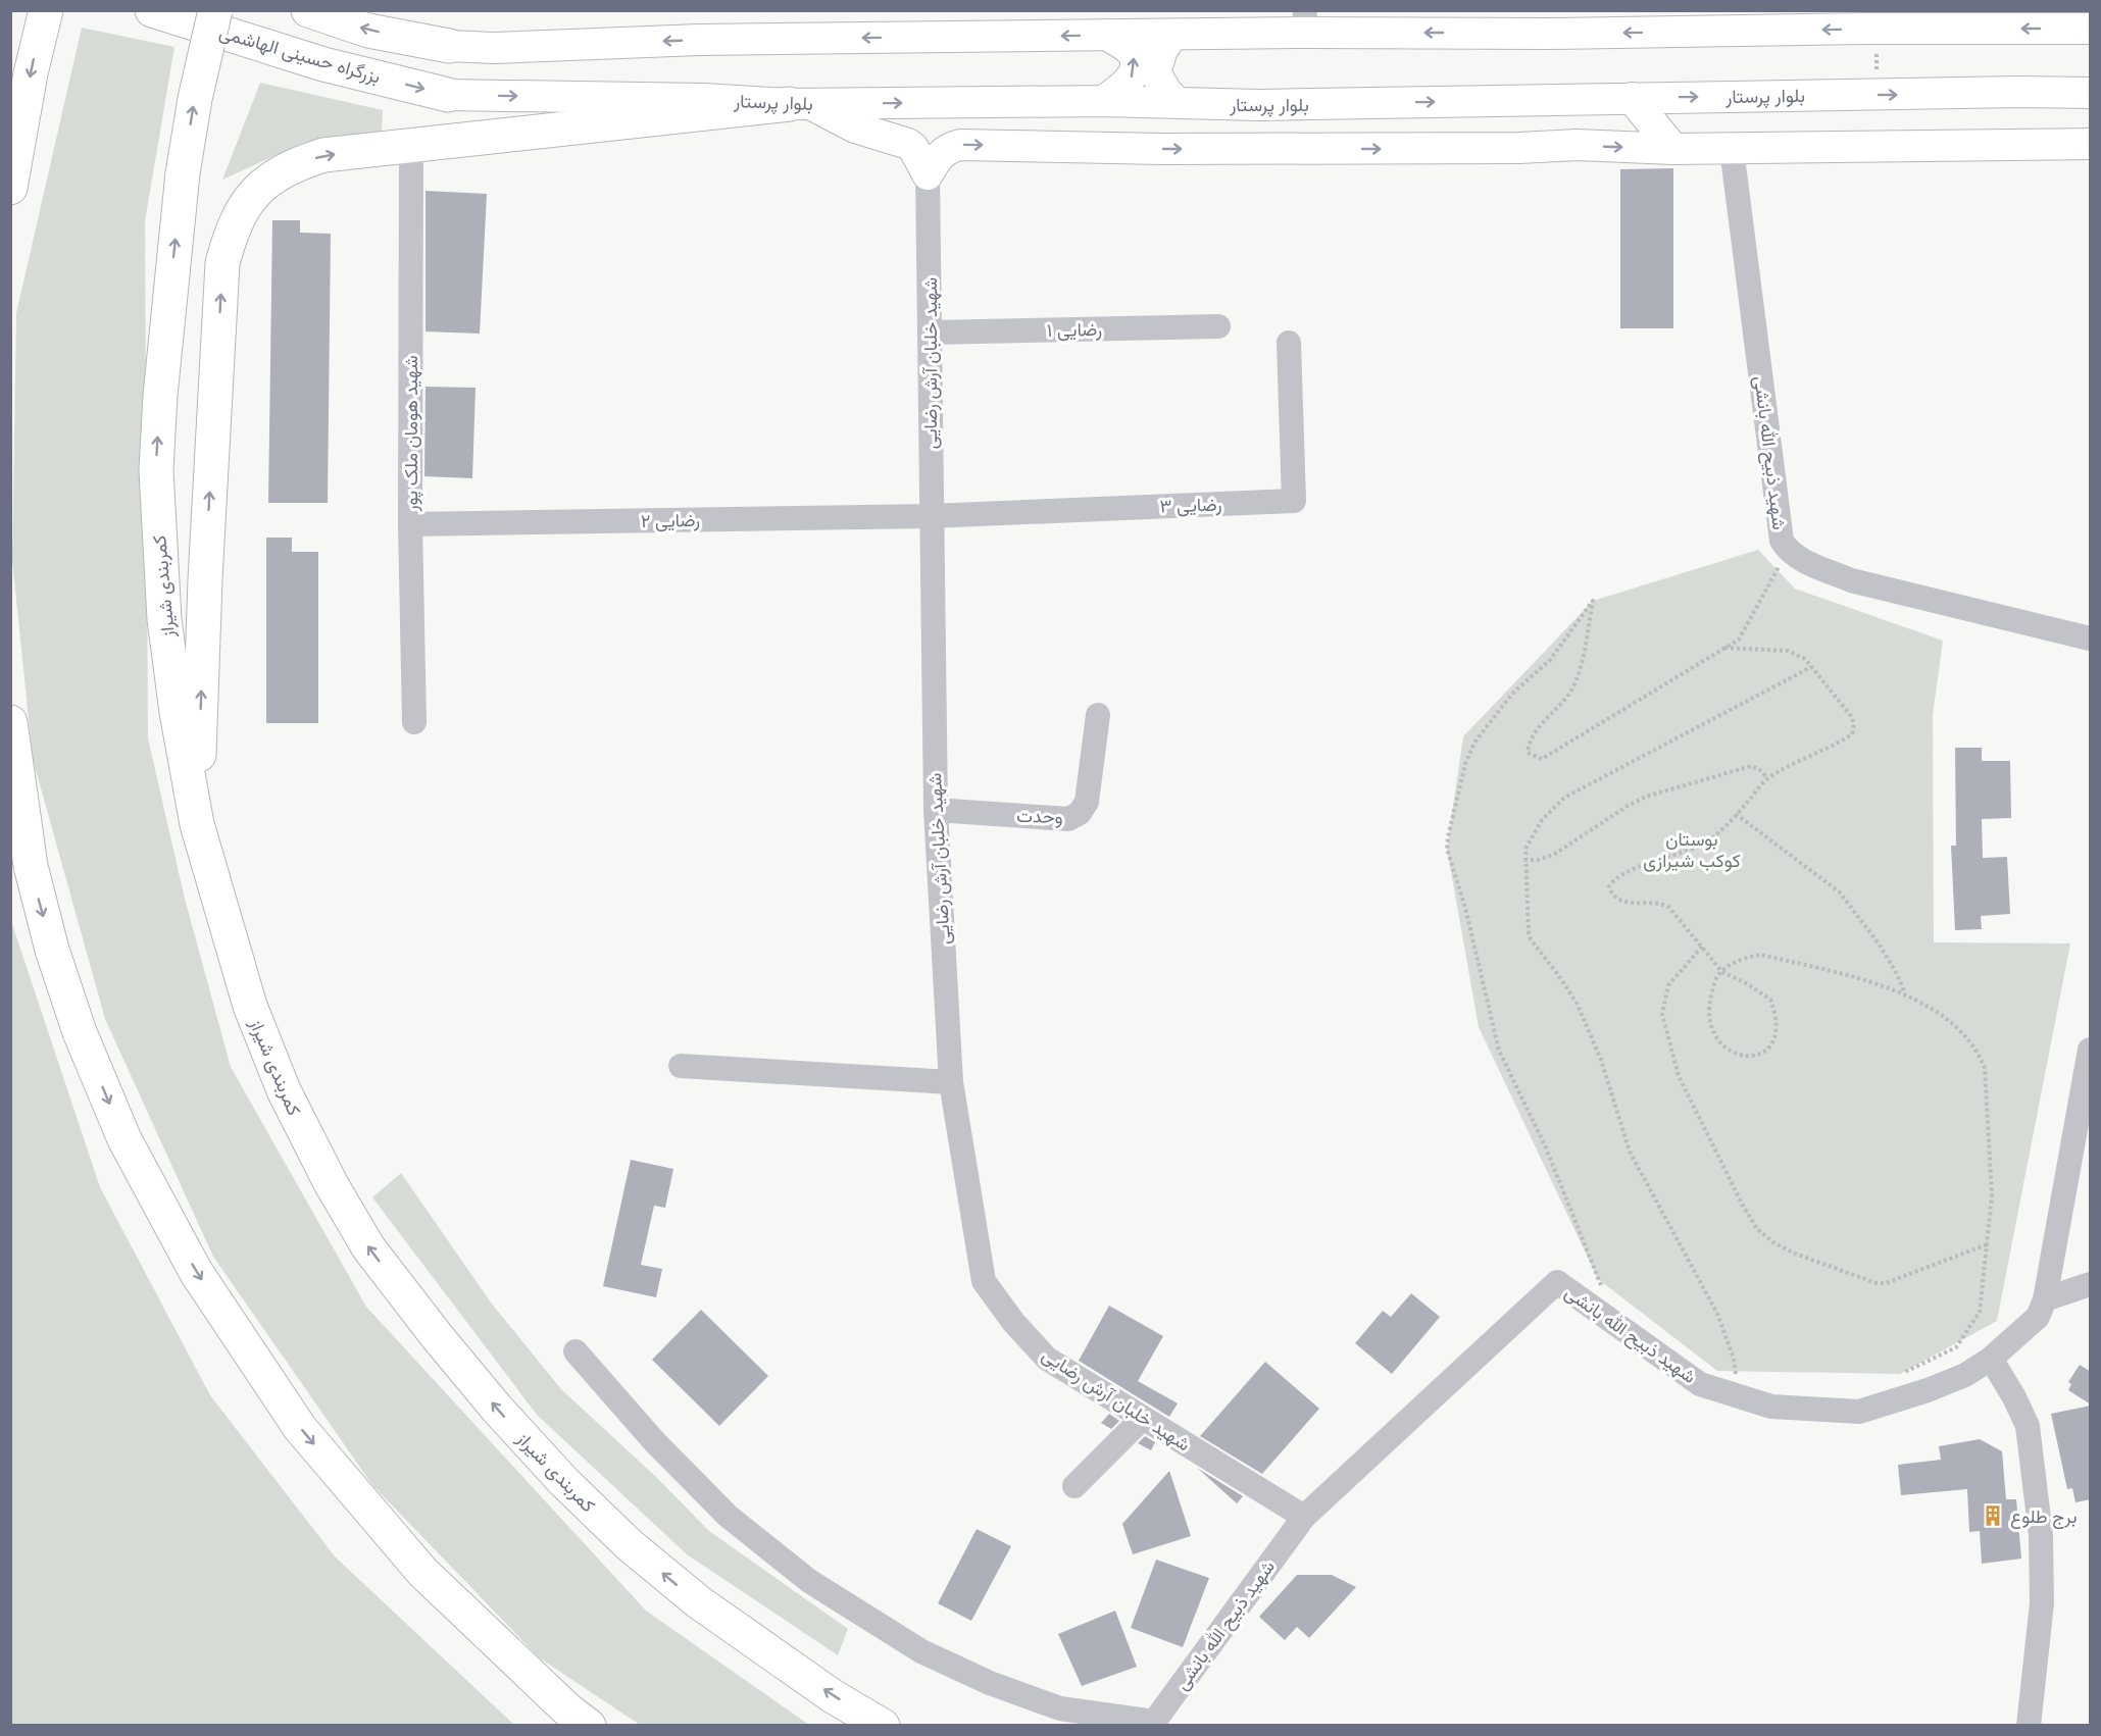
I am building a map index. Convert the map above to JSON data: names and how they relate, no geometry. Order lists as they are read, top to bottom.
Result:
{
  "streets": {
    "highway": ["بزرگراه حسینی الهاشمی", "کمربندی شیراز"],
    "main road": ["بلوار پرستار", "شهید خلبان آرش رضایی"],
    "street": [
      "رضایی ۱",
      "شهید هومان ملک پور",
      "شهید ذبیح الله بانشی",
      "رضایی ۳",
      "رضایی ۲",
      "وحدت"
    ]
  },
  "crossings": [
    ["بزرگراه حسینی الهاشمی", "بلوار پرستار"],
    ["بلوار پرستار", "شهید خلبان آرش رضایی"],
    ["رضایی ۱", "شهید خلبان آرش رضایی"],
    ["شهید خلبان آرش رضایی", "شهید ذبیح الله بانشی"],
    ["شهید خلبان آرش رضایی", "رضایی ۳"],
    ["شهید خلبان آرش رضایی", "رضایی ۲"],
    ["شهید خلبان آرش رضایی", "وحدت"],
    ["شهید هومان ملک پور", "رضایی ۲"],
    ["رضایی ۳", "رضایی ۲"]
  ],
  "parks": ["بوستان کوکب شیرازی"],
  "places": {
    "building": ["برج طلوع"]
  }
}
